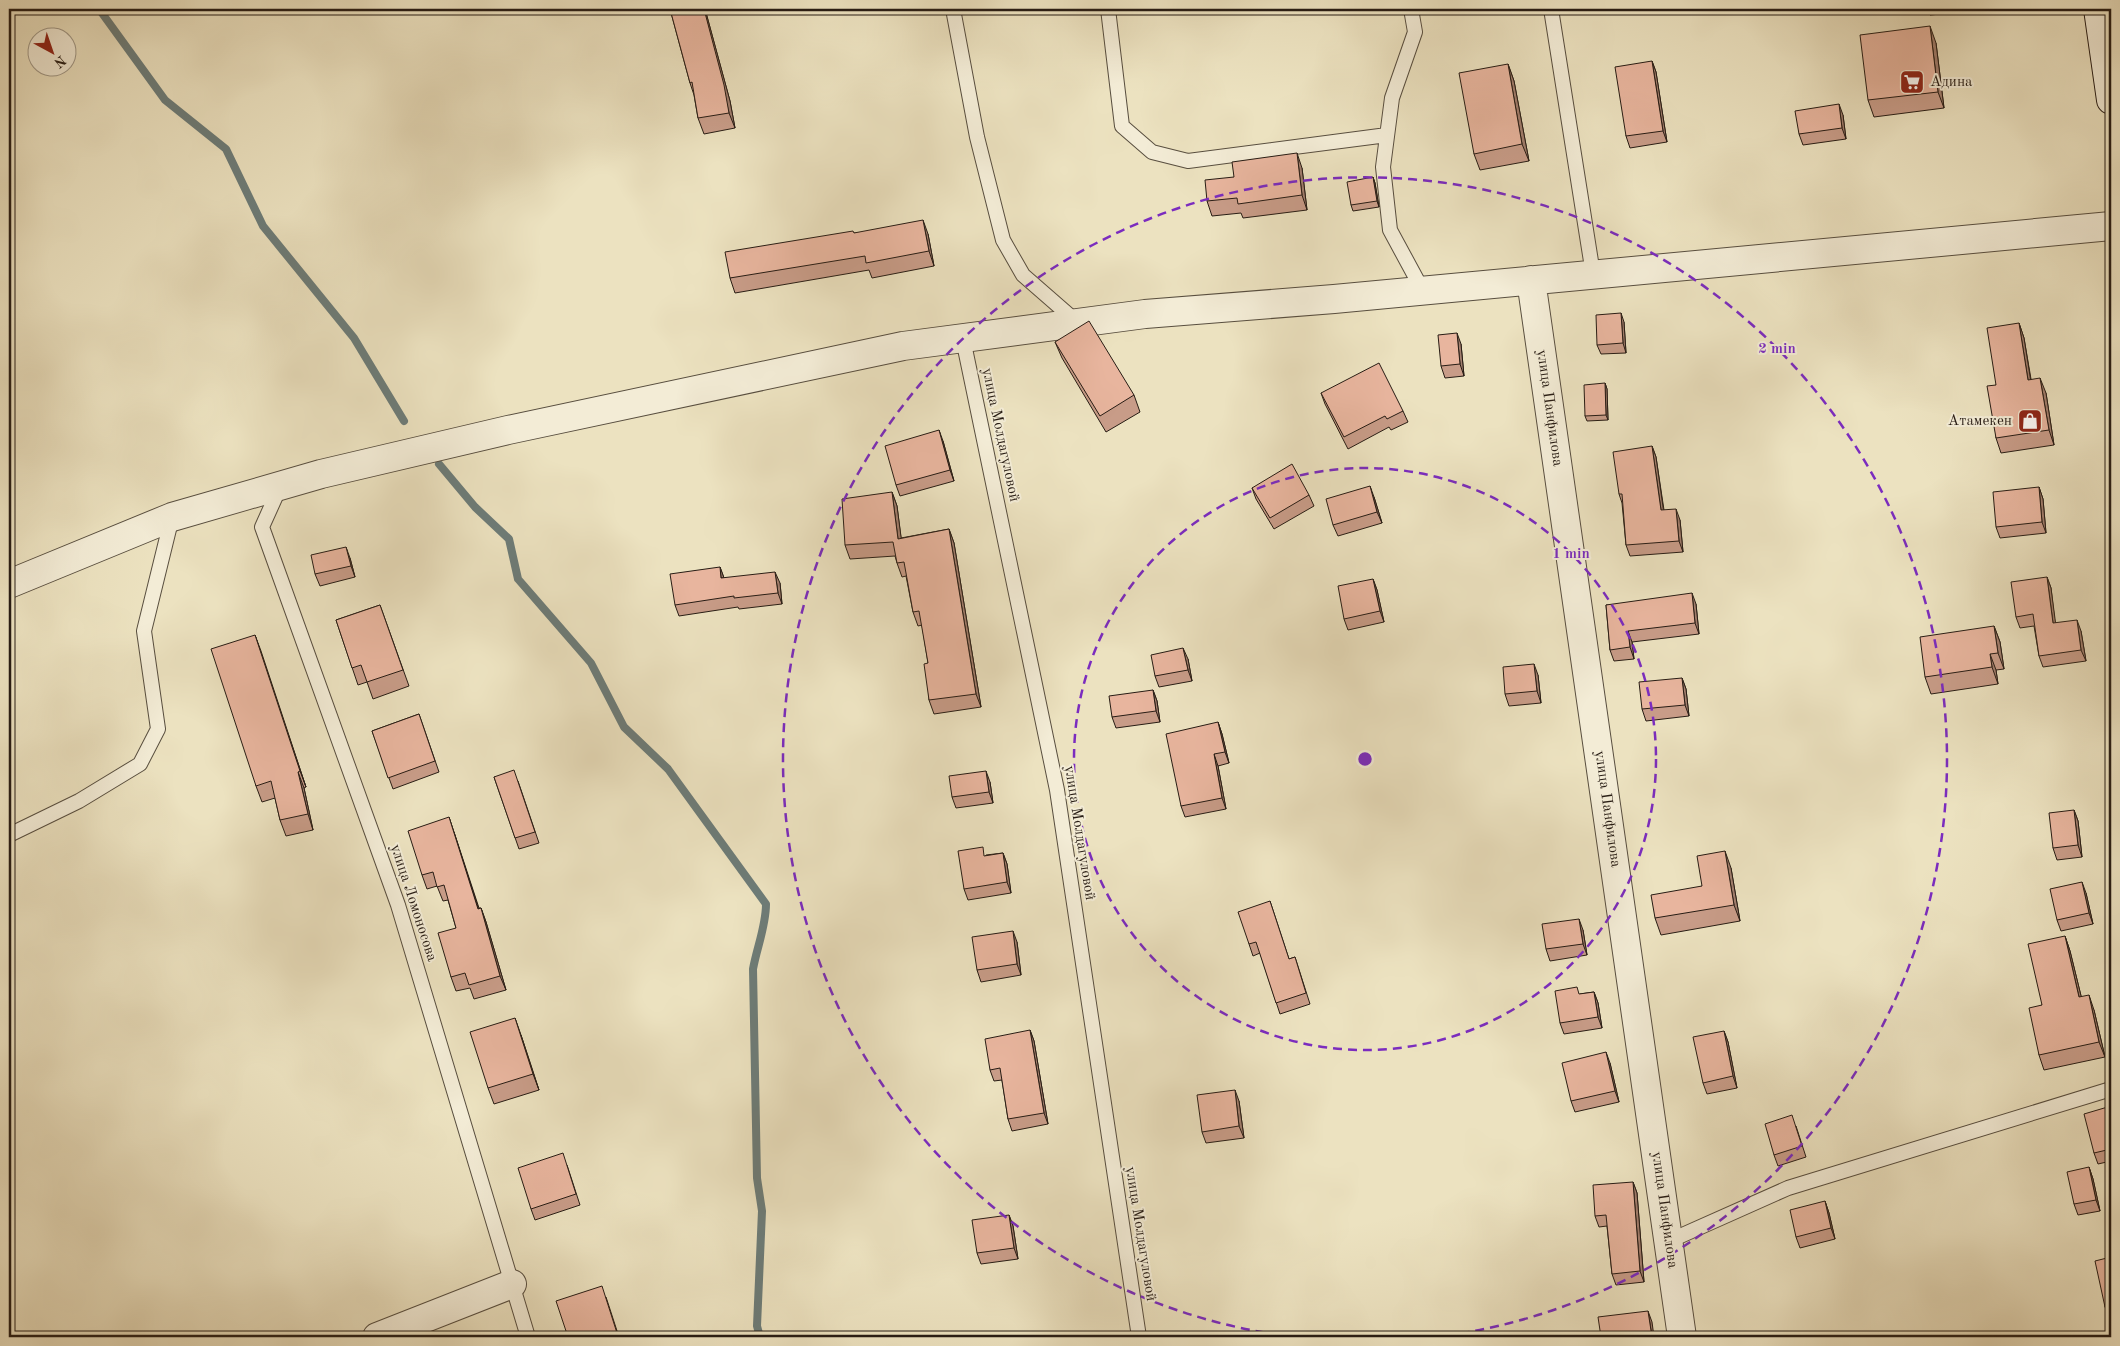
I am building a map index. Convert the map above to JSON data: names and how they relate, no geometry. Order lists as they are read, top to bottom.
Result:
{
  "streets": {
    "street": ["улица Панфилова"],
    "lane": ["улица Молдагуловой", "улица Ломоносова"]
  },
  "places": {
    "supermarket": ["Адина"],
    "shop": ["Атамекен"]
  },
  "north": "bottom right",
  "rings": ["2 min", "1 min"]
}
